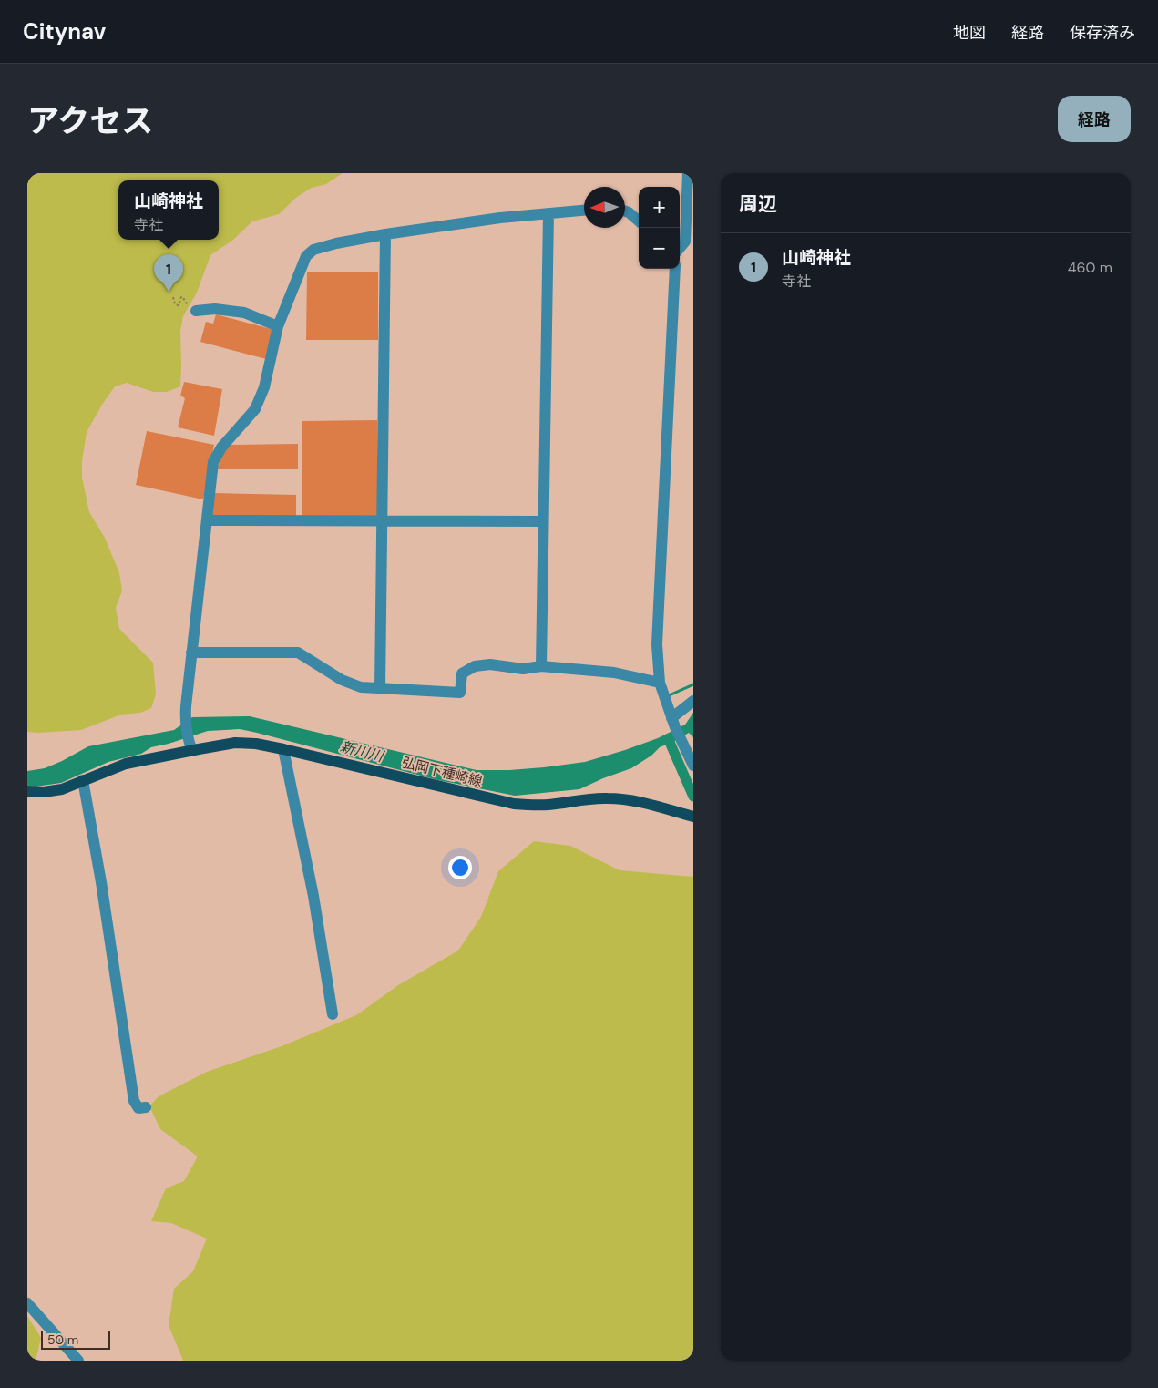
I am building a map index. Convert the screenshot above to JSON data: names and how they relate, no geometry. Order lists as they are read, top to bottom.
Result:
{
  "streets": {
    "main road": ["弘岡下種崎線"]
  },
  "water": ["新川川"],
  "scale_bar": "50 m",
  "north": "left",
  "page": {
    "header": "Citynav",
    "nav": ["地図", "経路", "保存済み"],
    "title": "アクセス",
    "buttons": "経路",
    "heading": "周辺",
    "popup": ["山崎神社", "寺社"],
    "map_buttons": ["+", "−"],
    "list": [
      {
        "mark": "1",
        "name": "山崎神社",
        "note": "寺社",
        "value": "460 m"
      }
    ],
    "pins": "1",
    "scale": "50 m"
  }
}
